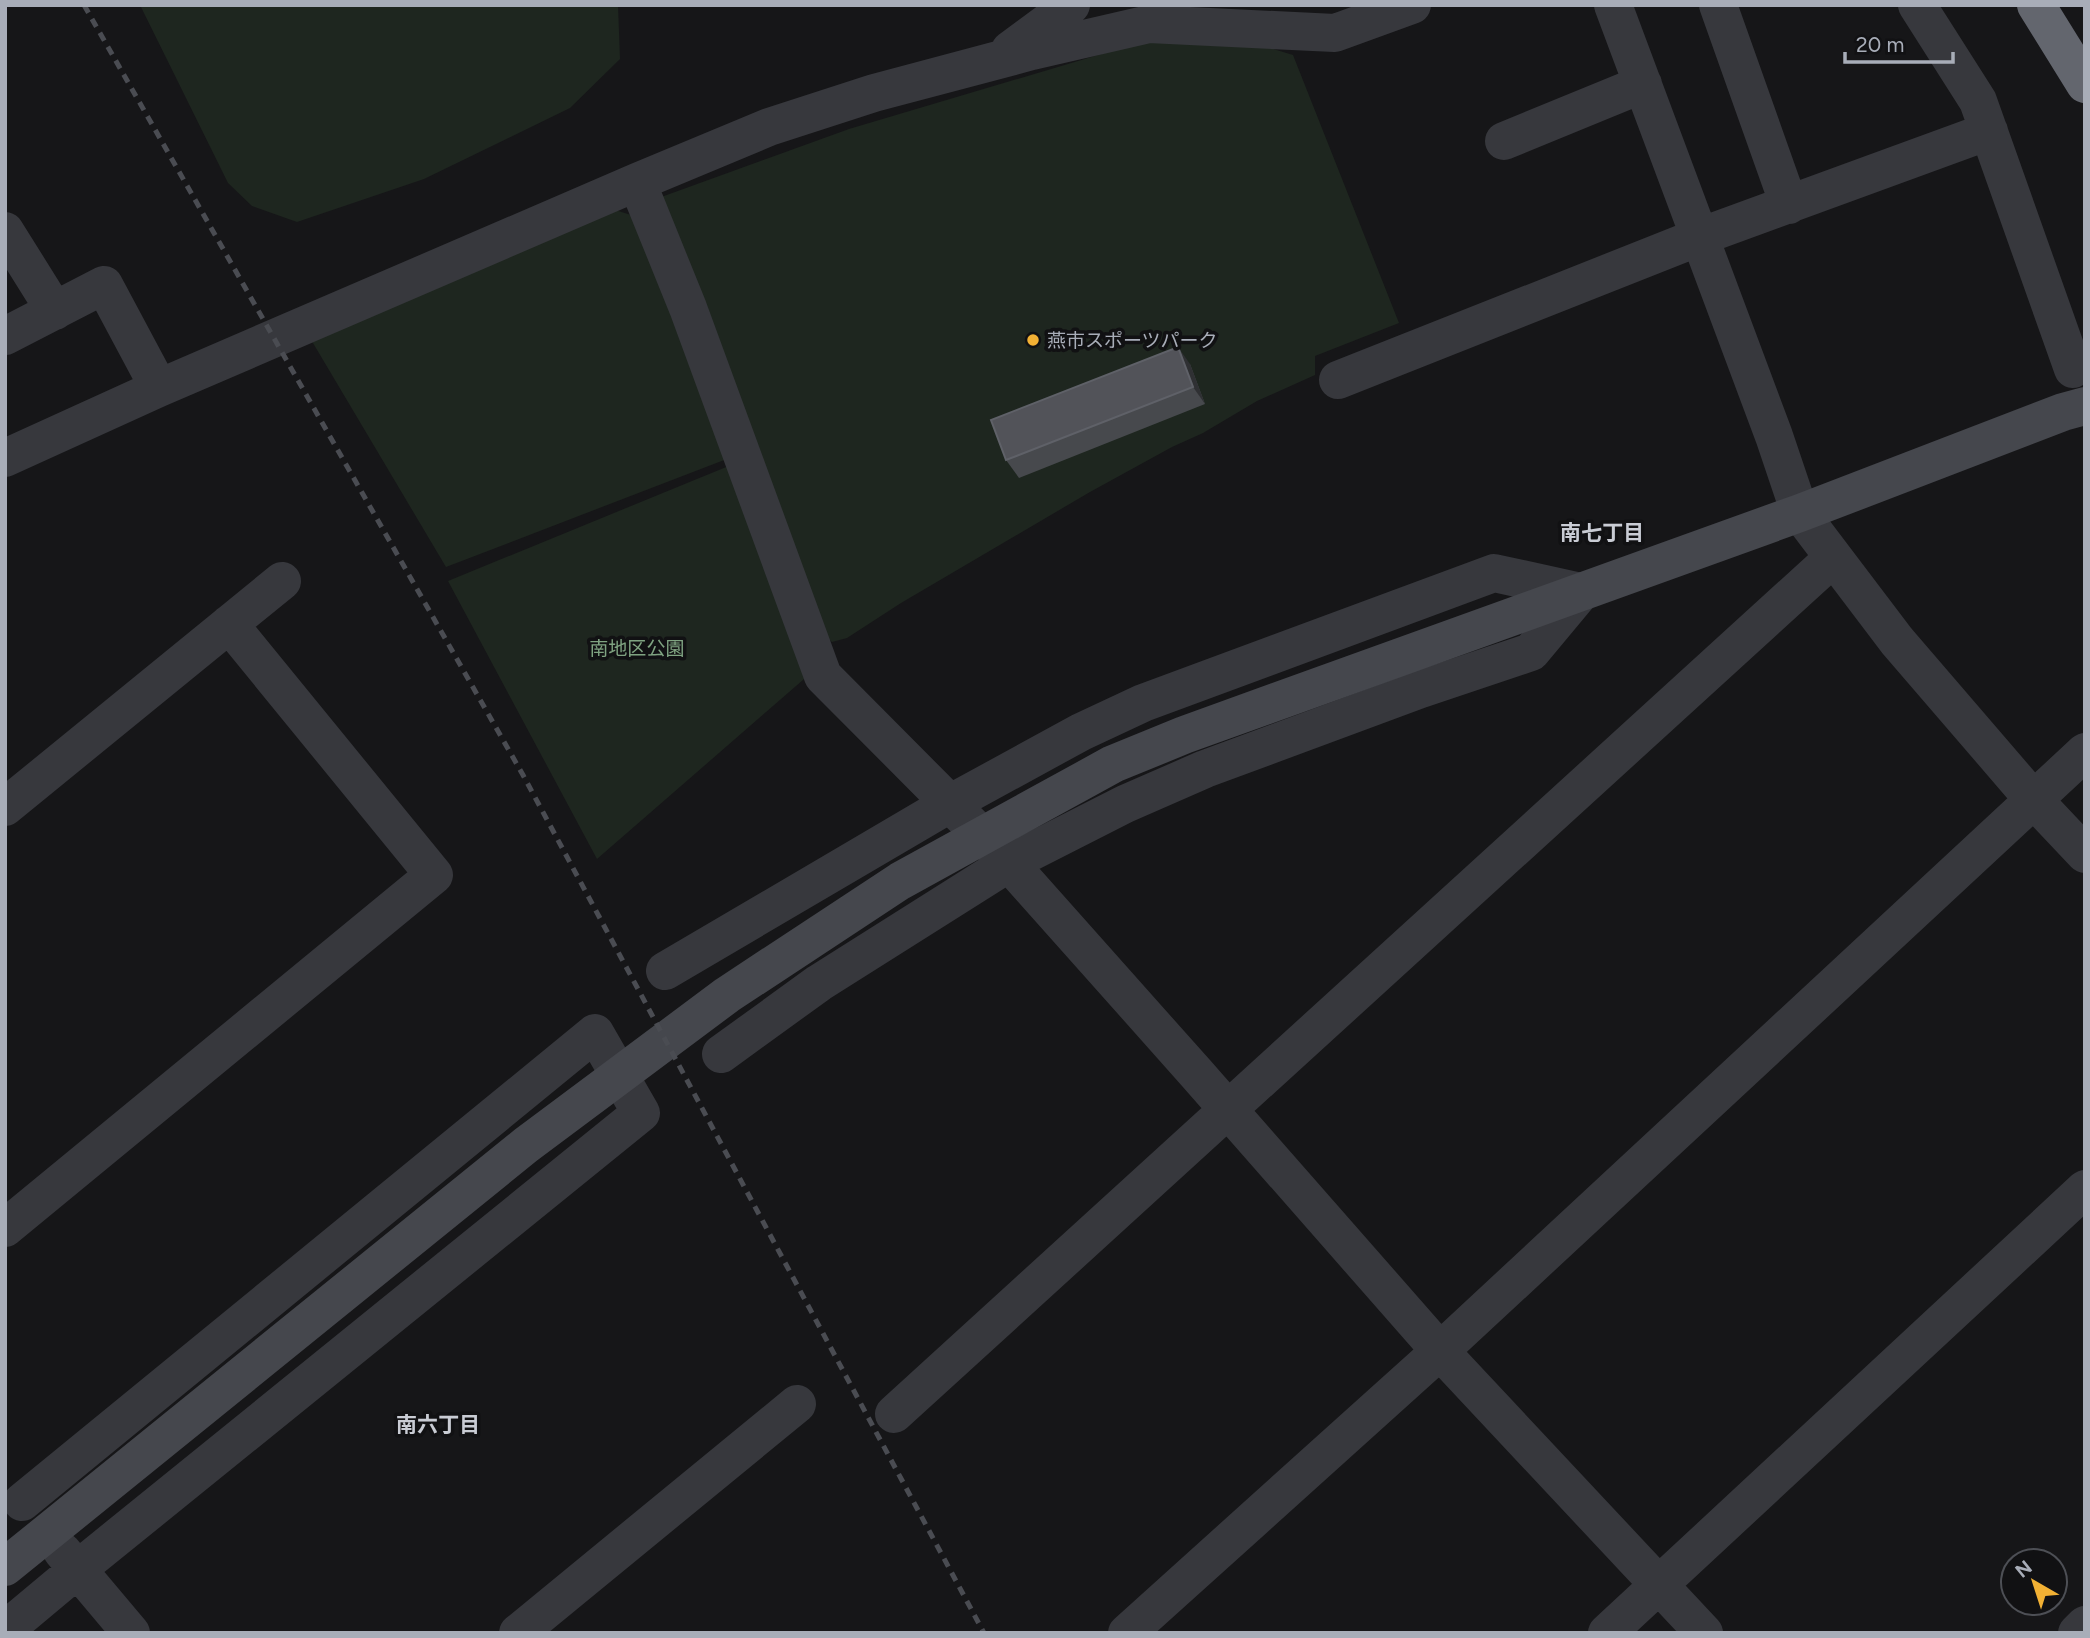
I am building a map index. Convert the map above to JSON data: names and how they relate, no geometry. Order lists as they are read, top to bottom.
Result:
{
  "districts": ["南七丁目", "南六丁目"],
  "parks": ["南地区公園"],
  "places": ["燕市スポーツパーク"],
  "scale_bar": "20 m",
  "north": "top left"
}
